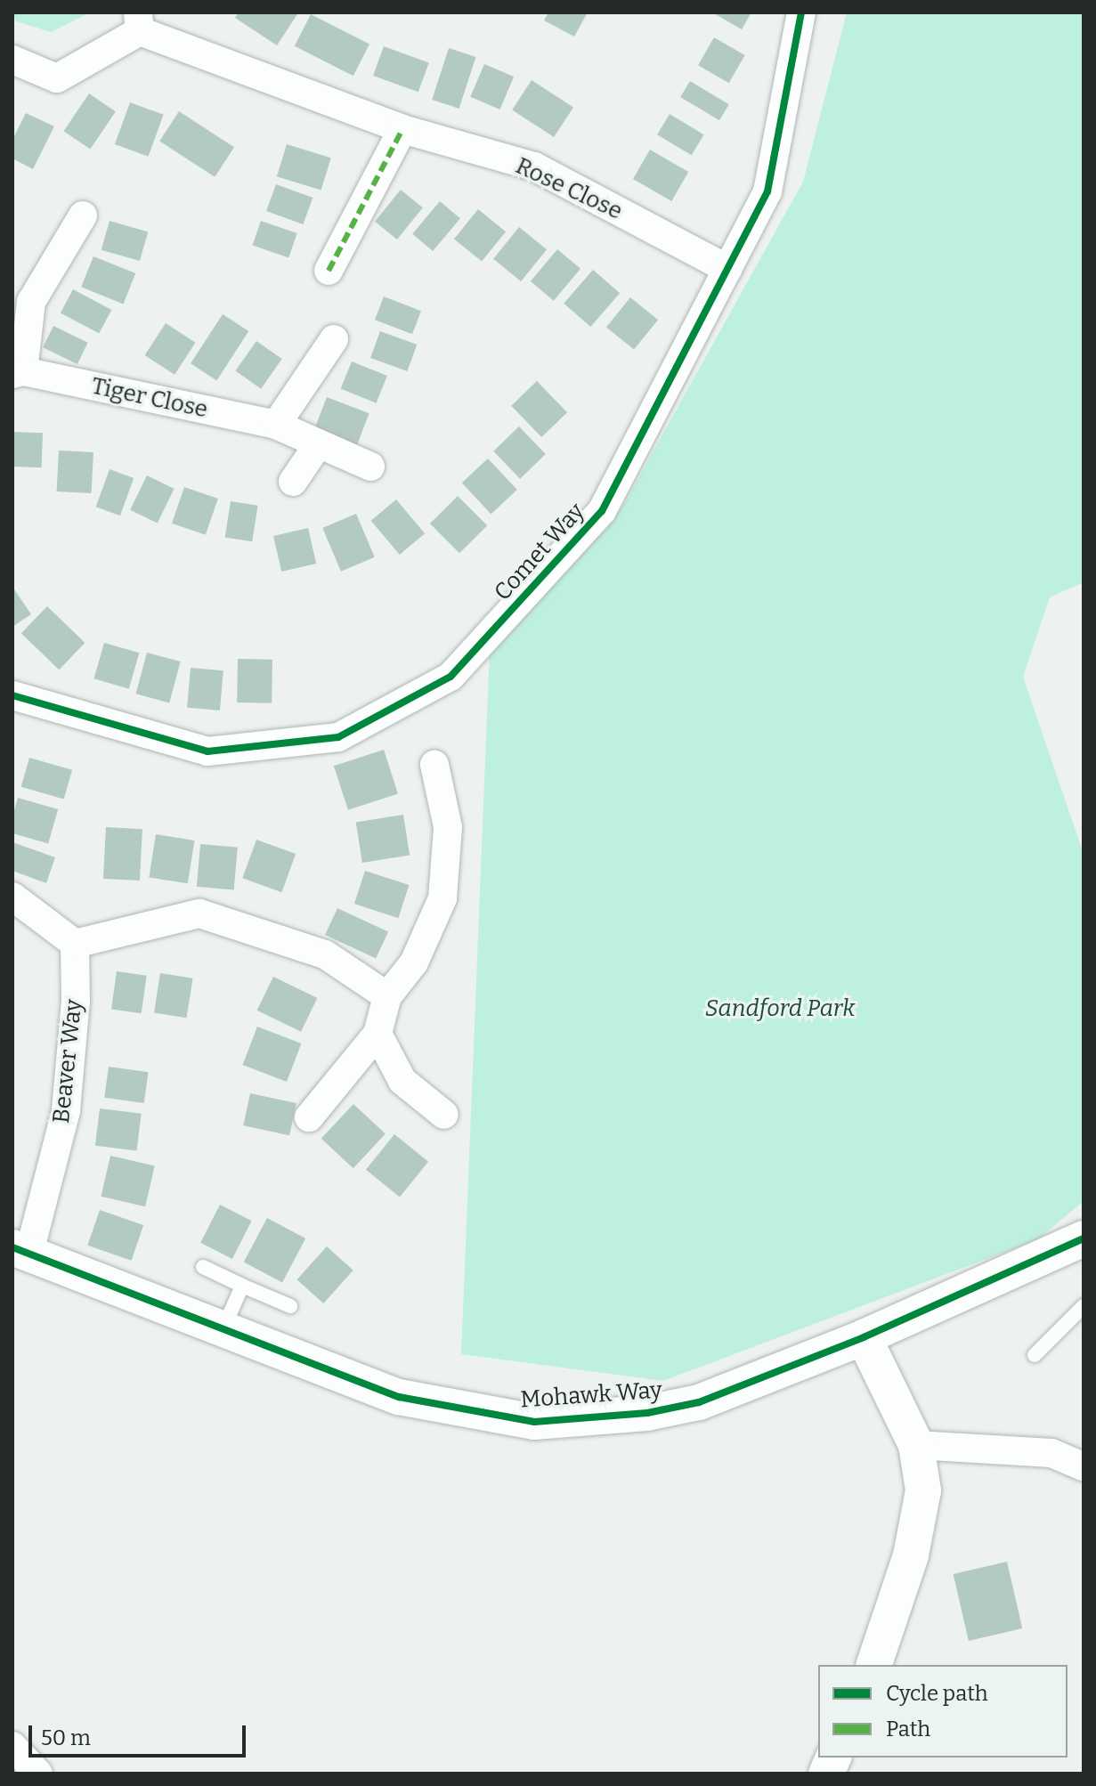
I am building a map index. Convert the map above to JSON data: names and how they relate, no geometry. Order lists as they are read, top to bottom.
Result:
{
  "streets": {
    "street": [
      "Rose Close",
      "Tiger Close",
      "Comet Way",
      "Beaver Way",
      "Mohawk Way"
    ]
  },
  "crossings": [
    ["Rose Close", "Comet Way"],
    ["Beaver Way", "Mohawk Way"]
  ],
  "parks": ["Sandford Park"],
  "legend": ["Cycle path", "Path"],
  "scale_bar": "50 m"
}
